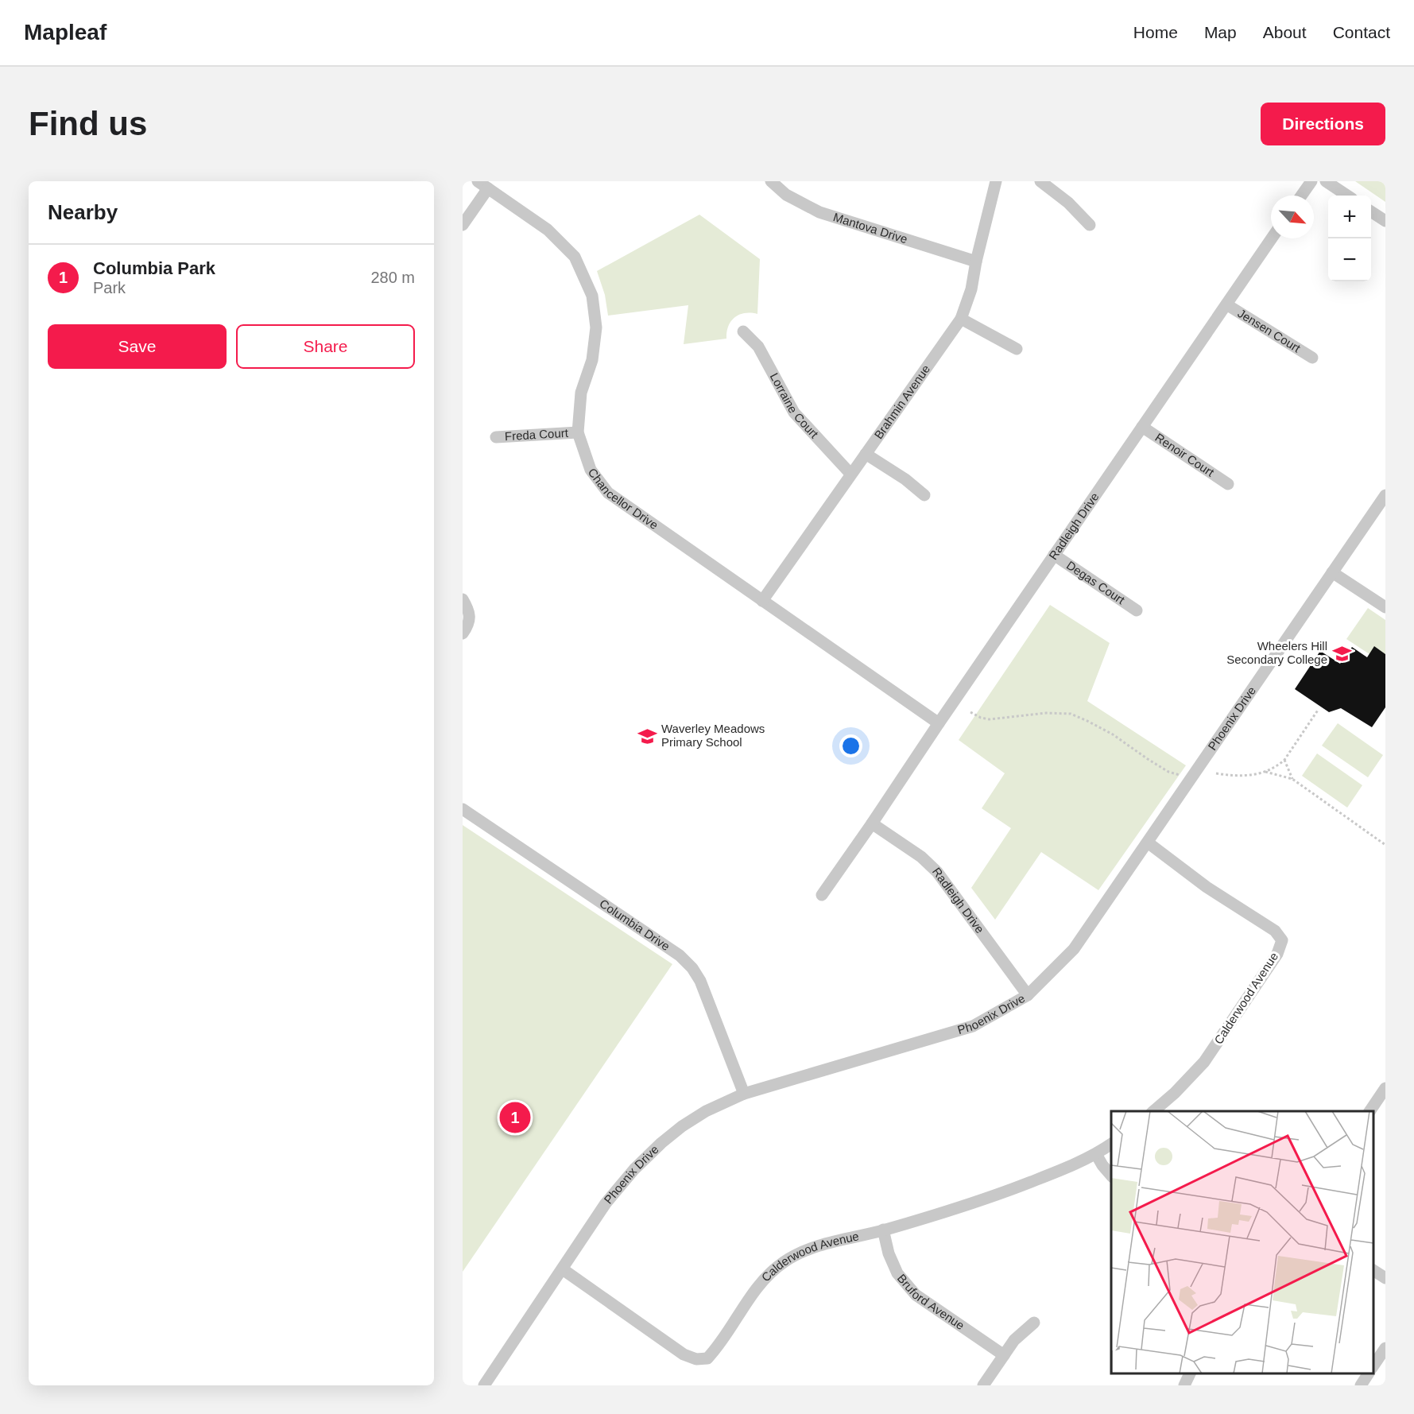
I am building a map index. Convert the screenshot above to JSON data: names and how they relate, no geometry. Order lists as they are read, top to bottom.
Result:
{
  "streets": {
    "street": [
      "Mantova Drive",
      "Jensen Court",
      "Brahmin Avenue",
      "Lorraine Court",
      "Freda Court",
      "Renoir Court",
      "Chancellor Drive",
      "Radleigh Drive",
      "Degas Court",
      "Phoenix Drive",
      "Columbia Drive",
      "Calderwood Avenue",
      "Bruford Avenue"
    ]
  },
  "crossings": [
    ["Mantova Drive", "Brahmin Avenue"],
    ["Jensen Court", "Radleigh Drive"],
    ["Brahmin Avenue", "Lorraine Court"],
    ["Brahmin Avenue", "Chancellor Drive"],
    ["Freda Court", "Chancellor Drive"],
    ["Renoir Court", "Radleigh Drive"],
    ["Chancellor Drive", "Radleigh Drive"],
    ["Radleigh Drive", "Degas Court"],
    ["Radleigh Drive", "Phoenix Drive"],
    ["Phoenix Drive", "Columbia Drive"],
    ["Phoenix Drive", "Calderwood Avenue"],
    ["Calderwood Avenue", "Bruford Avenue"]
  ],
  "places": {
    "school or university": ["Wheelers Hill Secondary College", "Waverley Meadows Primary School"]
  },
  "north": "bottom right",
  "page": {
    "header": "Mapleaf",
    "nav": [
      "Home",
      "Map",
      "About",
      "Contact"
    ],
    "buttons": [
      "Directions",
      ["Save", "Share"]
    ],
    "title": "Find us",
    "heading": "Nearby",
    "map_buttons": ["+", "−"],
    "list": [
      {
        "mark": "1",
        "name": "Columbia Park",
        "note": "Park",
        "value": "280 m"
      }
    ],
    "pins": "1"
  }
}
